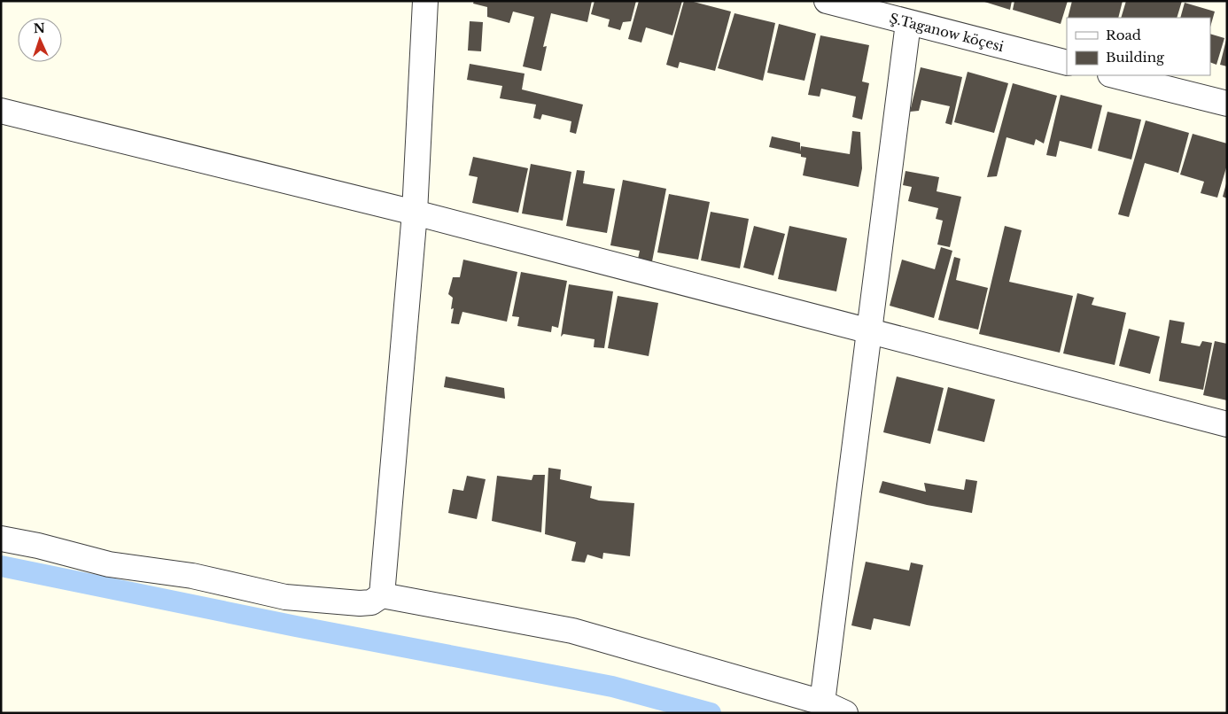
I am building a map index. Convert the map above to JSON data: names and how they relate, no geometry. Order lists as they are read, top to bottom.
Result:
{
  "streets": {
    "street": ["Ş.Taganow köçesi"]
  },
  "legend": ["Road", "Building"],
  "north": "top"
}
